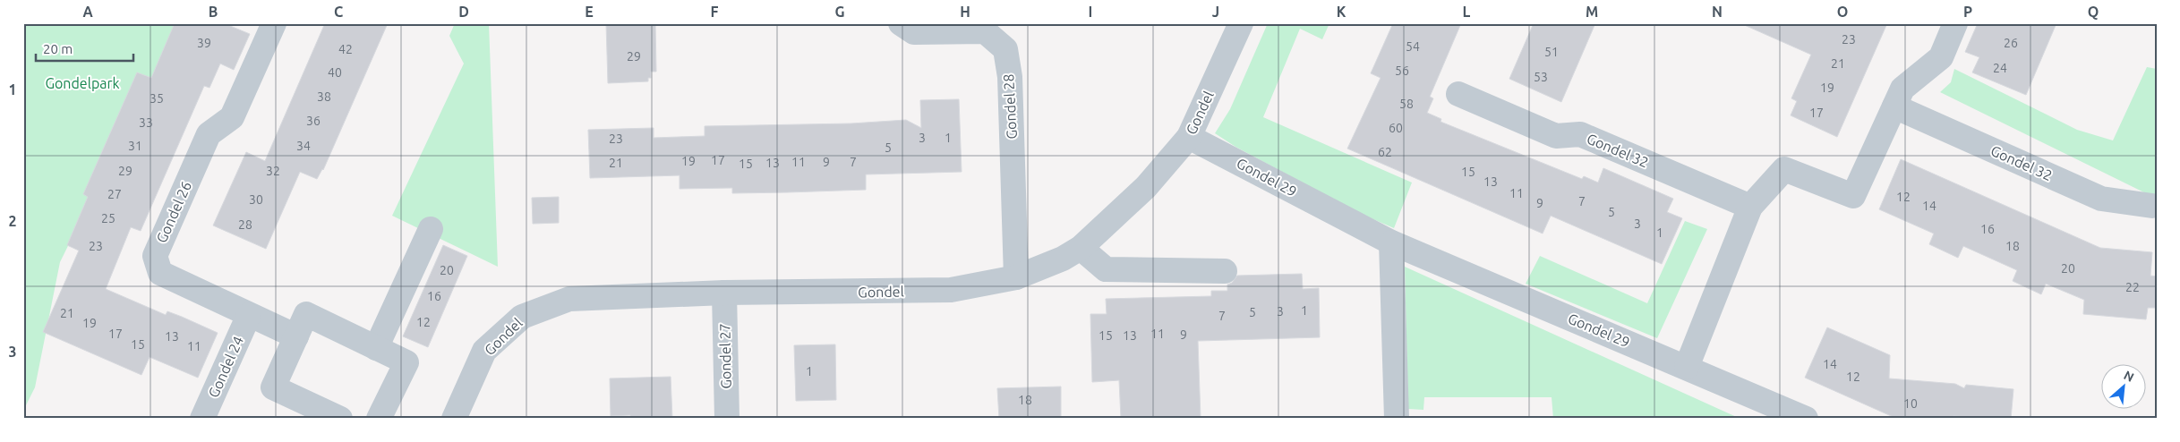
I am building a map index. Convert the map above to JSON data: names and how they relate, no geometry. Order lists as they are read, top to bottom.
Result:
{
  "streets": {
    "street": [
      "Gondel 28",
      "Gondel",
      "Gondel 32",
      "Gondel 29",
      "Gondel 26",
      "Gondel 27",
      "Gondel 24"
    ]
  },
  "crossings": [
    ["Gondel 28", "Gondel"],
    ["Gondel", "Gondel 29"],
    ["Gondel", "Gondel 27"],
    ["Gondel 26", "Gondel 24"]
  ],
  "parks": ["Gondelpark"],
  "house_numbers": [
    "23",
    "39",
    "26",
    "54",
    "42",
    "51",
    "29",
    "21",
    "24",
    "56",
    "40",
    "53",
    "19",
    "38",
    "35",
    "58",
    "17",
    "36",
    "33",
    "60",
    "3",
    "1",
    "23",
    "31",
    "34",
    "5",
    "62",
    "17",
    "19",
    "11",
    "9",
    "7",
    "21",
    "13",
    "15",
    "29",
    "32",
    "15",
    "13",
    "11",
    "27",
    "12",
    "30",
    "7",
    "9",
    "14",
    "5",
    "25",
    "3",
    "28",
    "16",
    "1",
    "23",
    "18",
    "20",
    "20",
    "22",
    "16",
    "1",
    "3",
    "5",
    "21",
    "7",
    "12",
    "19",
    "17",
    "11",
    "9",
    "15",
    "13",
    "13",
    "15",
    "11",
    "14",
    "1",
    "12",
    "18",
    "10"
  ],
  "scale_bar": "20 m",
  "north": "top right",
  "grid": {
    "columns": [
      "A",
      "B",
      "C",
      "D",
      "E",
      "F",
      "G",
      "H",
      "I",
      "J",
      "K",
      "L",
      "M",
      "N",
      "O",
      "P",
      "Q"
    ],
    "rows": ["1", "2", "3"]
  }
}
